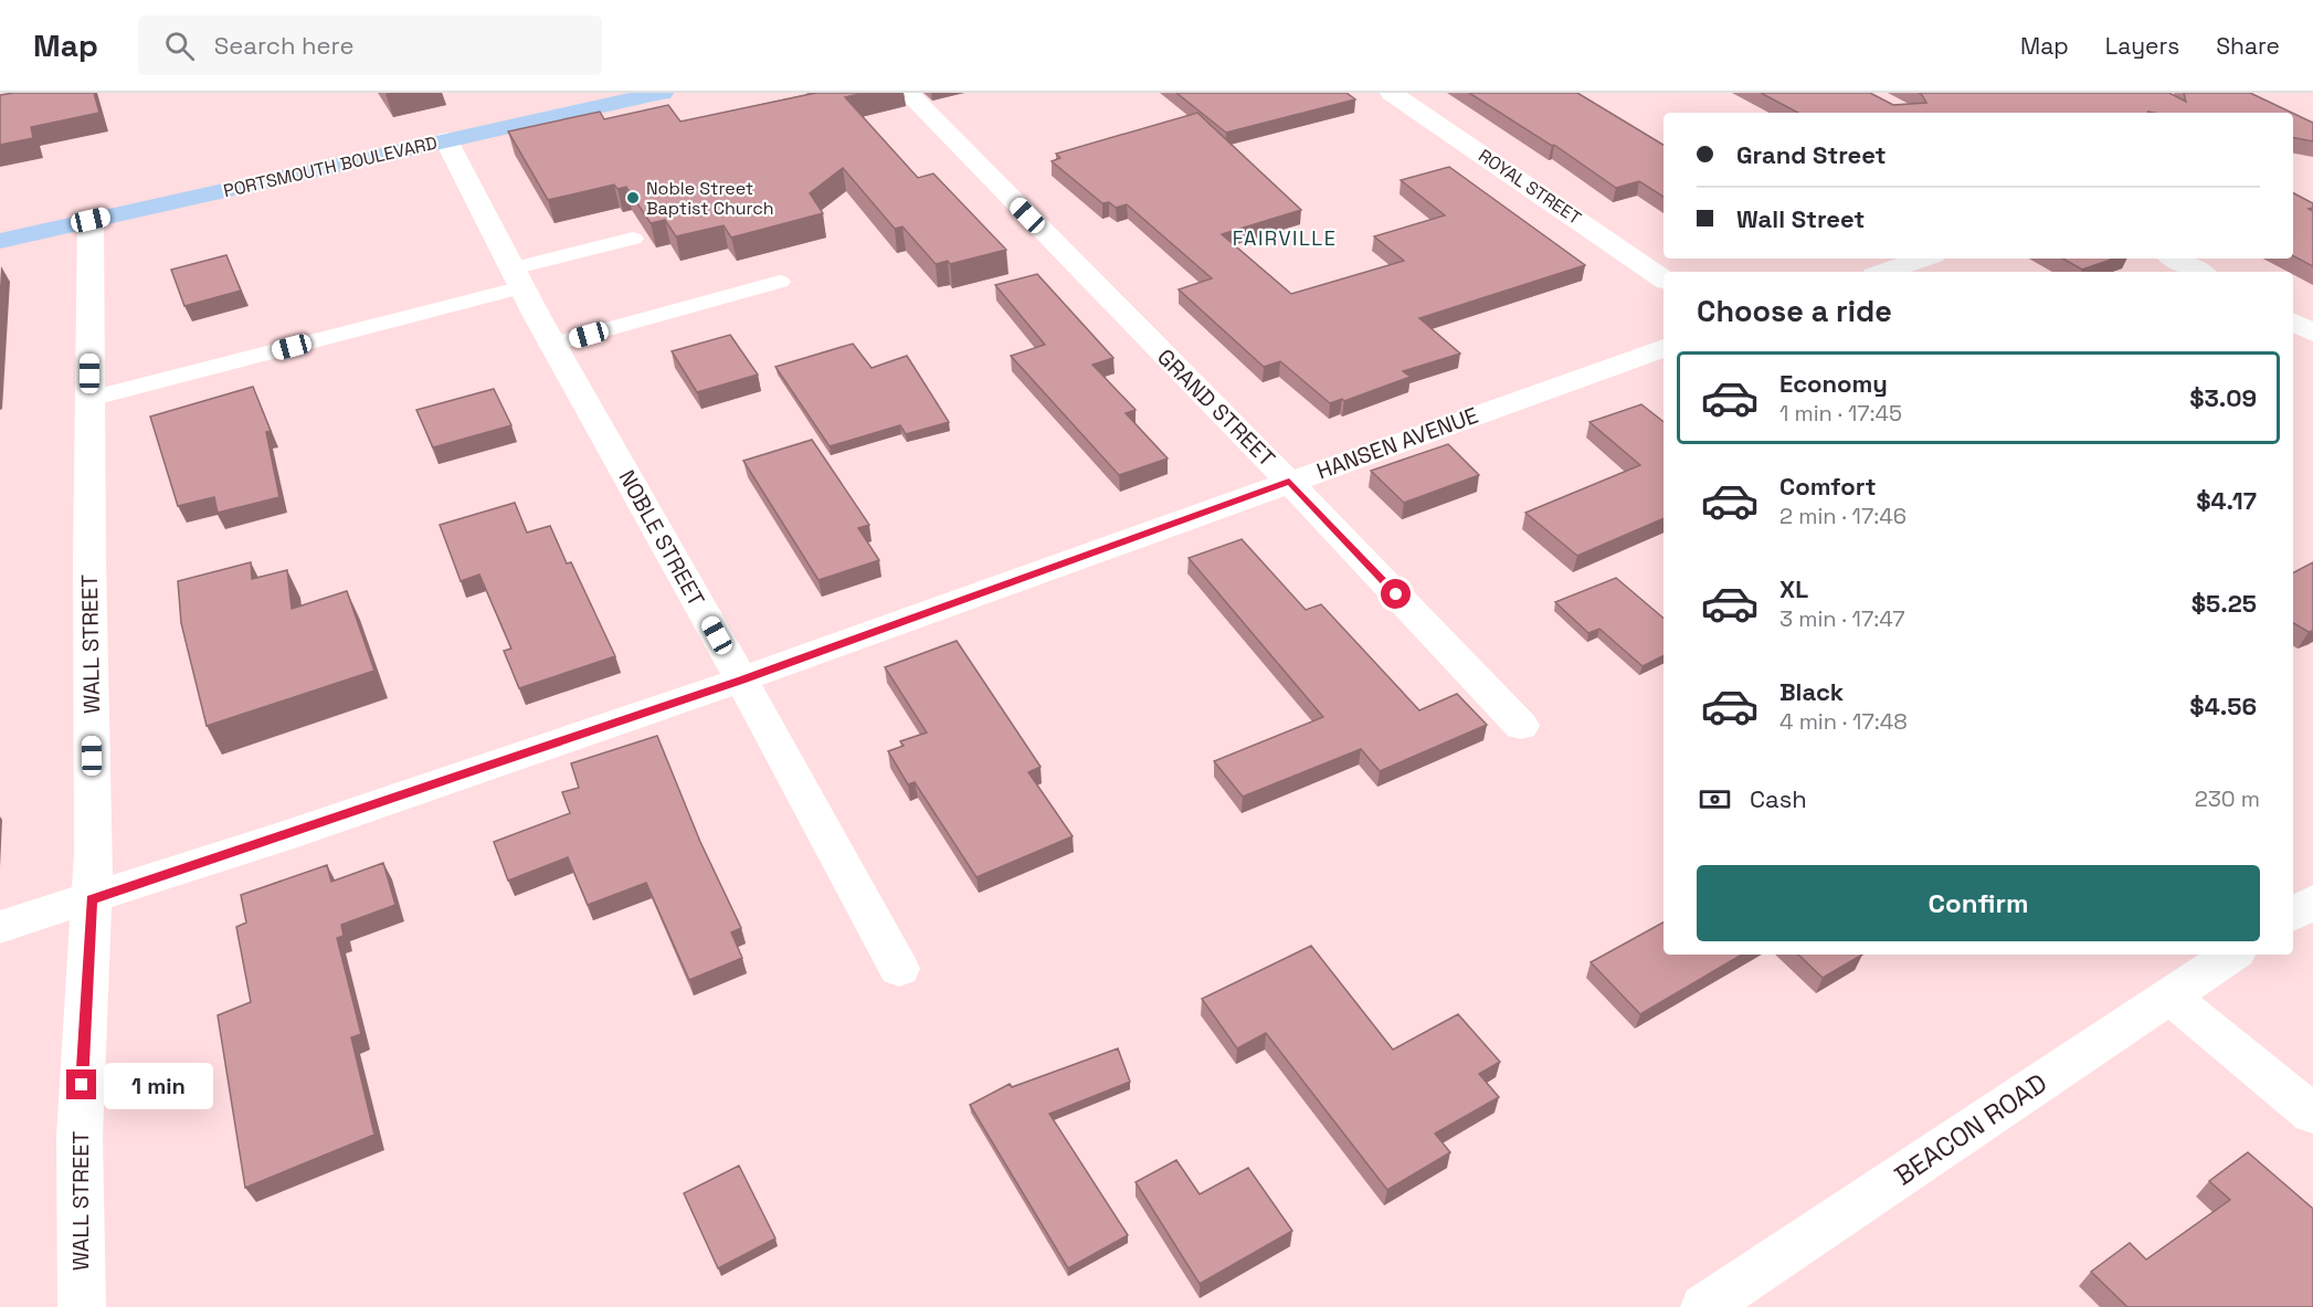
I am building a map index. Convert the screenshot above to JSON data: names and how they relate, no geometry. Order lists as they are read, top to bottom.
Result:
{
  "streets": {
    "main road": ["PORTSMOUTH BOULEVARD"],
    "street": [
      "ROYAL STREET",
      "GRAND STREET",
      "HANSEN AVENUE",
      "NOBLE STREET",
      "WALL STREET",
      "BEACON ROAD"
    ]
  },
  "crossings": [
    ["PORTSMOUTH BOULEVARD", "NOBLE STREET"],
    ["PORTSMOUTH BOULEVARD", "WALL STREET"],
    ["GRAND STREET", "HANSEN AVENUE"],
    ["HANSEN AVENUE", "NOBLE STREET"],
    ["HANSEN AVENUE", "WALL STREET"]
  ],
  "districts": ["FAIRVILLE"],
  "places": ["Noble Street Baptist Church"],
  "page": {
    "header": "Map",
    "search": "Search here",
    "nav": ["Map", "Layers", "Share"],
    "banner": ["Grand Street", "Wall Street"],
    "heading": "Choose a ride",
    "list": [
      {
        "name": "Economy",
        "note": "1 min · 17:45",
        "value": "$3.09"
      },
      {
        "name": "Comfort",
        "note": "2 min · 17:46",
        "value": "$4.17"
      },
      {
        "name": "XL",
        "note": "3 min · 17:47",
        "value": "$5.25"
      },
      {
        "name": "Black",
        "note": "4 min · 17:48",
        "value": "$4.56"
      }
    ],
    "pay": ["Cash", "230 m"],
    "buttons": "Confirm",
    "bubble": "1 min"
  }
}
